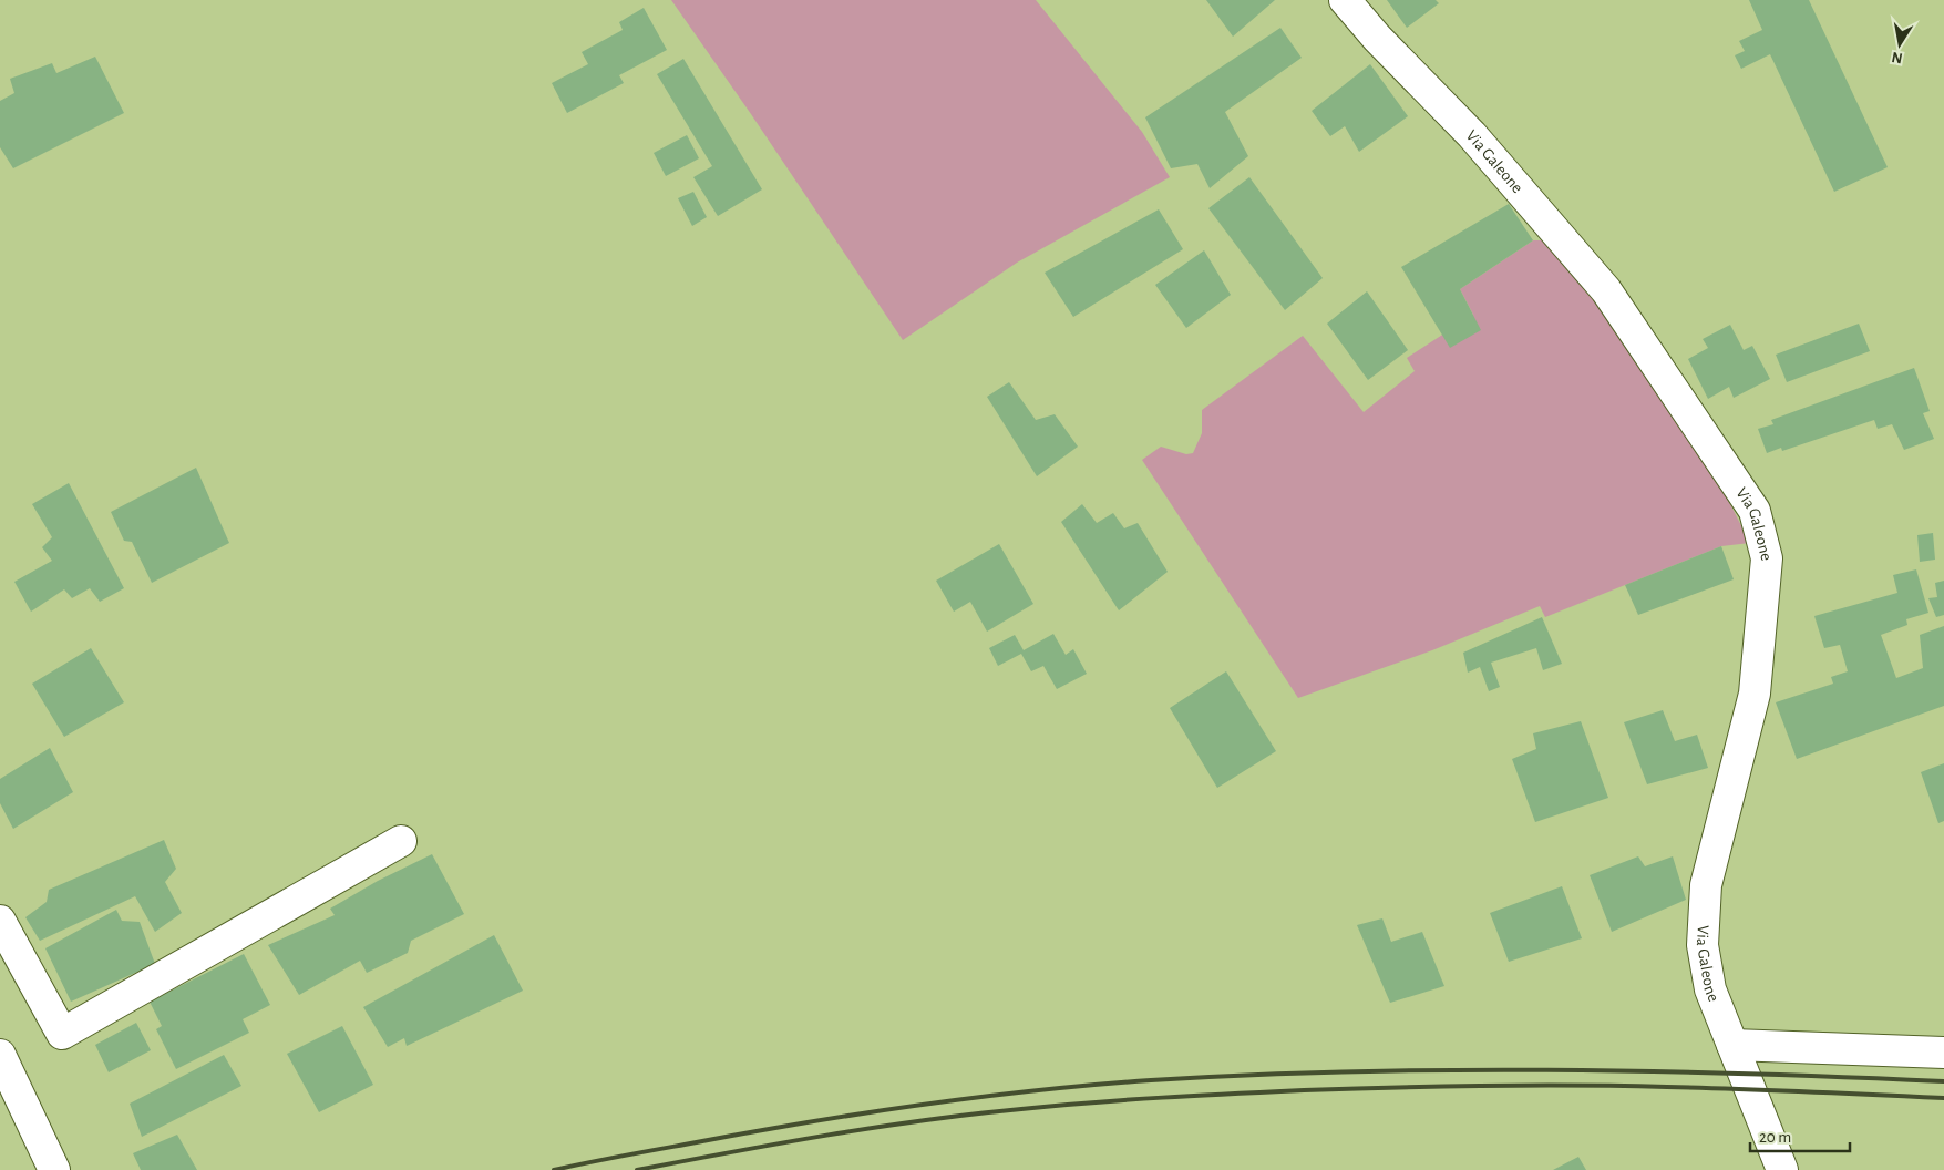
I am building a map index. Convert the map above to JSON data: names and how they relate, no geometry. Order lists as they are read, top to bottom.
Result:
{
  "streets": {
    "street": ["Via Galeone"]
  },
  "scale_bar": "20 m",
  "north": "bottom"
}
